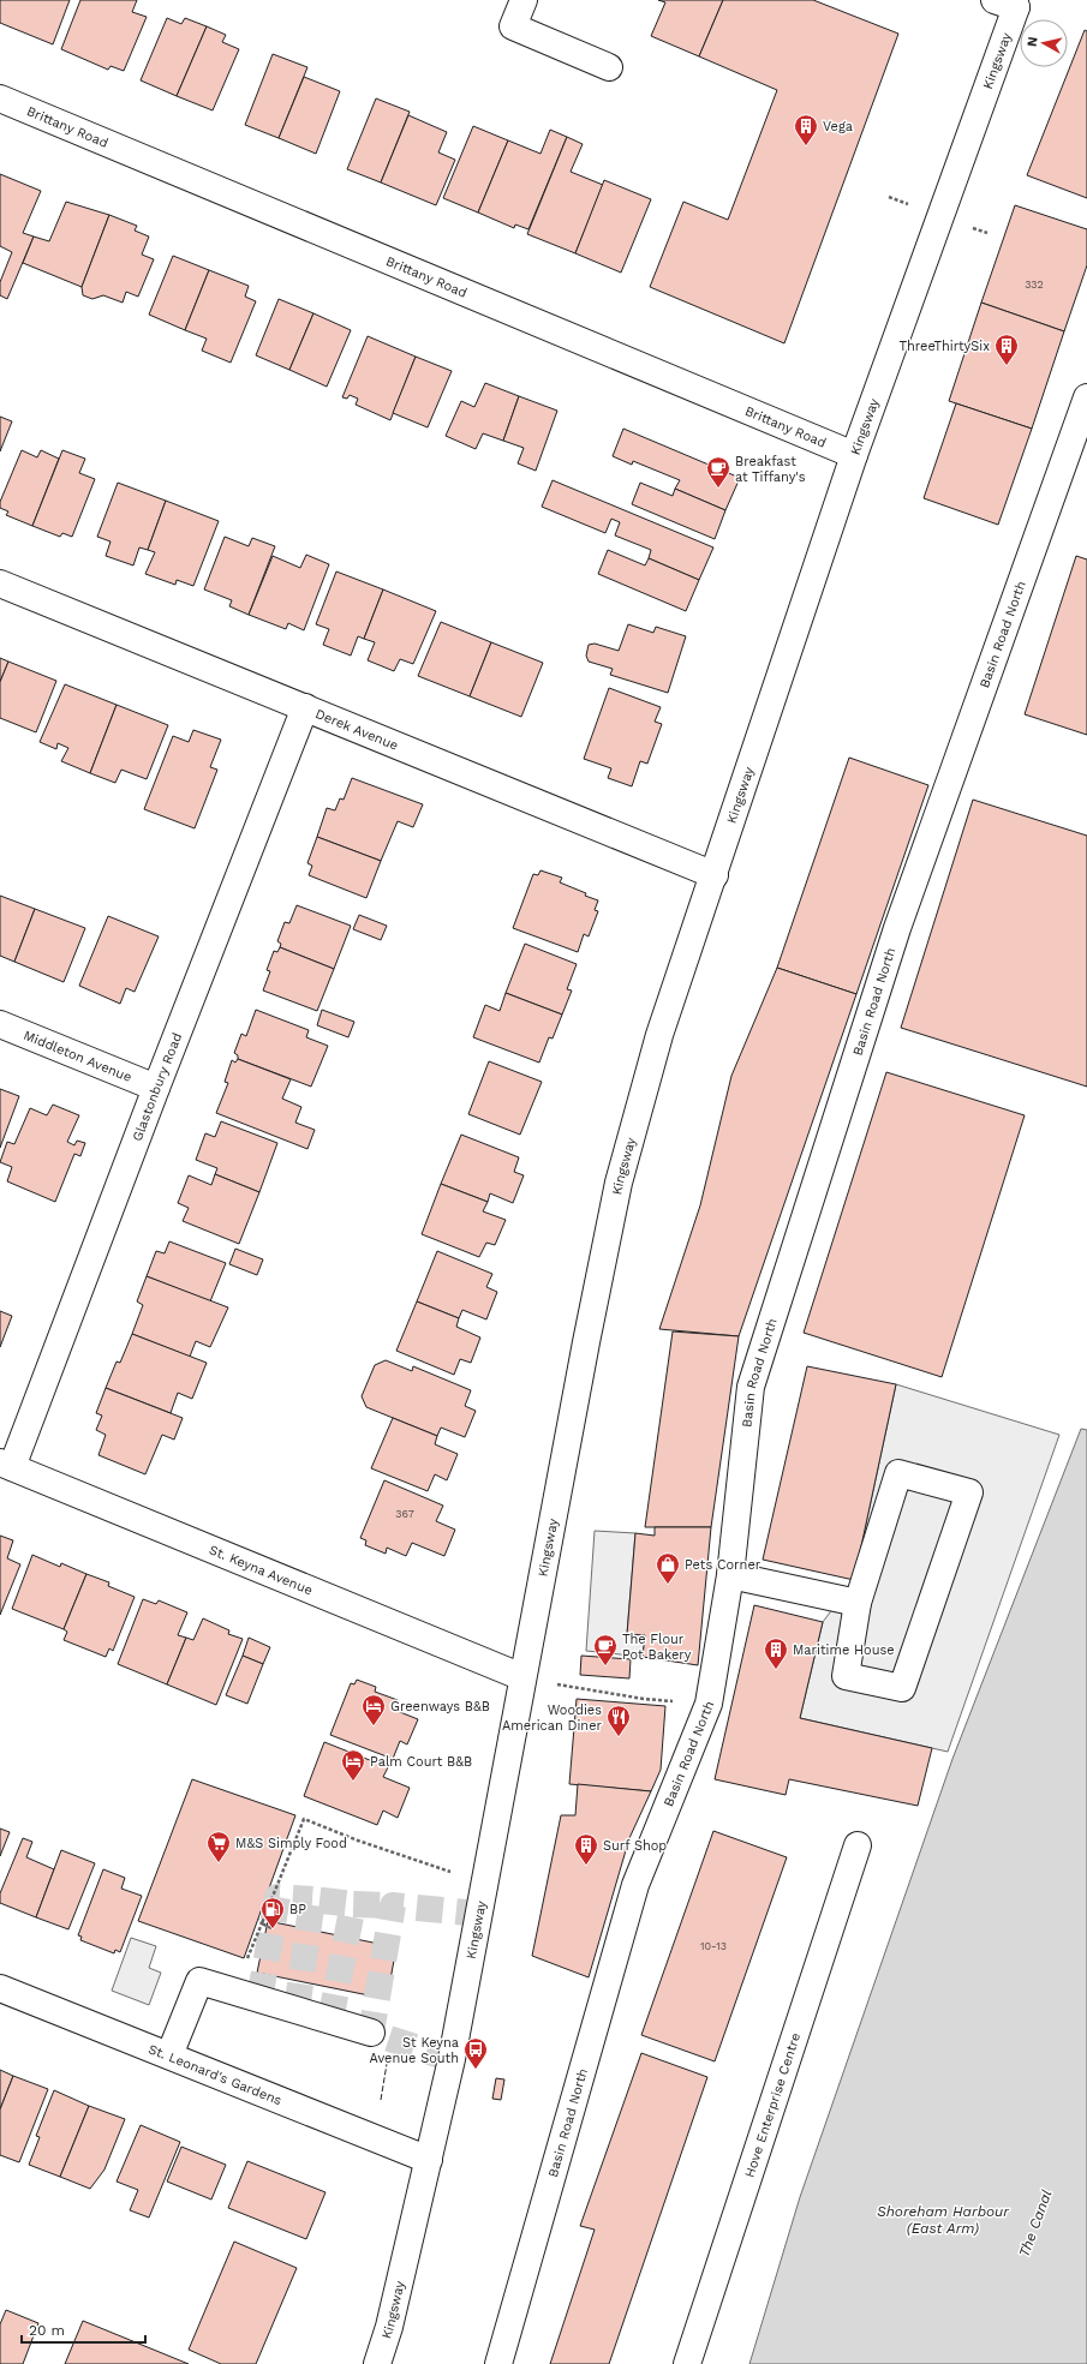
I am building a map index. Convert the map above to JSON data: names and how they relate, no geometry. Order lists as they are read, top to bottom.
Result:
{
  "streets": {
    "street": [
      "Kingsway",
      "Brittany Road",
      "Basin Road North",
      "Derek Avenue",
      "Middleton Avenue",
      "Glastonbury Road",
      "St. Keyna Avenue",
      "St. Leonard's Gardens",
      "Hove Enterprise Centre"
    ]
  },
  "crossings": [
    ["Kingsway", "Brittany Road"],
    ["Kingsway", "Derek Avenue"],
    ["Kingsway", "St. Keyna Avenue"],
    ["Kingsway", "St. Leonard's Gardens"],
    ["Derek Avenue", "Glastonbury Road"],
    ["Middleton Avenue", "Glastonbury Road"],
    ["Glastonbury Road", "St. Keyna Avenue"]
  ],
  "water": ["Shoreham Harbour (East Arm)", "The Canal"],
  "places": {
    "building": [
      "Vega",
      "ThreeThirtySix",
      "Maritime House",
      "Surf Shop"
    ],
    "cafe": ["Breakfast at Tiffany's", "The Flour Pot Bakery"],
    "shop": ["Pets Corner"],
    "hotel": ["Greenways B&B", "Palm Court B&B"],
    "restaurant": ["Woodies American Diner"],
    "supermarket": ["M&S Simply Food"],
    "fuel station": ["BP"],
    "bus stop": ["St Keyna Avenue South"]
  },
  "house_numbers": ["332", "367", "10-13"],
  "scale_bar": "20 m",
  "north": "left"
}
